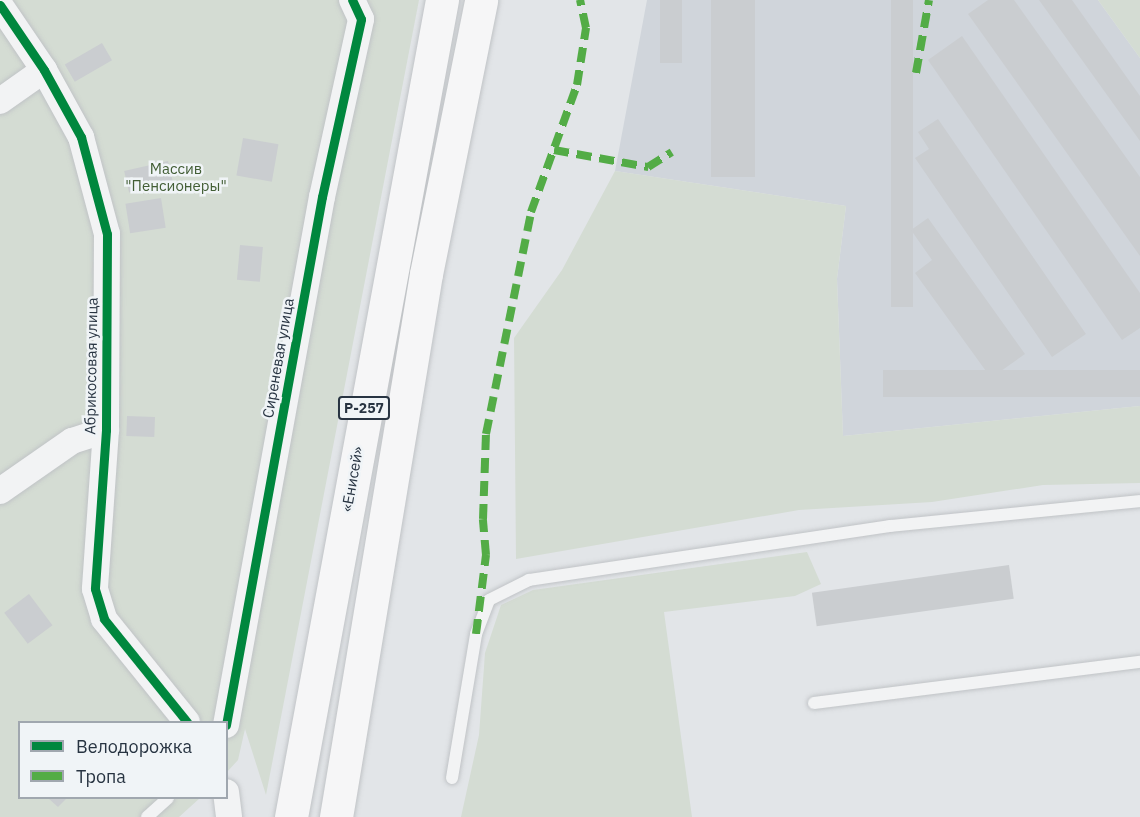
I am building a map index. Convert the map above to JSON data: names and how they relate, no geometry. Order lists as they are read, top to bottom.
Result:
{
  "streets": {
    "highway": ["Р-257", "«Енисей»"],
    "street": ["Сиреневая улица", "Абрикосовая улица"]
  },
  "parks": ["Массив \"Пенсионеры\""],
  "legend": ["Велодорожка", "Тропа"]
}
